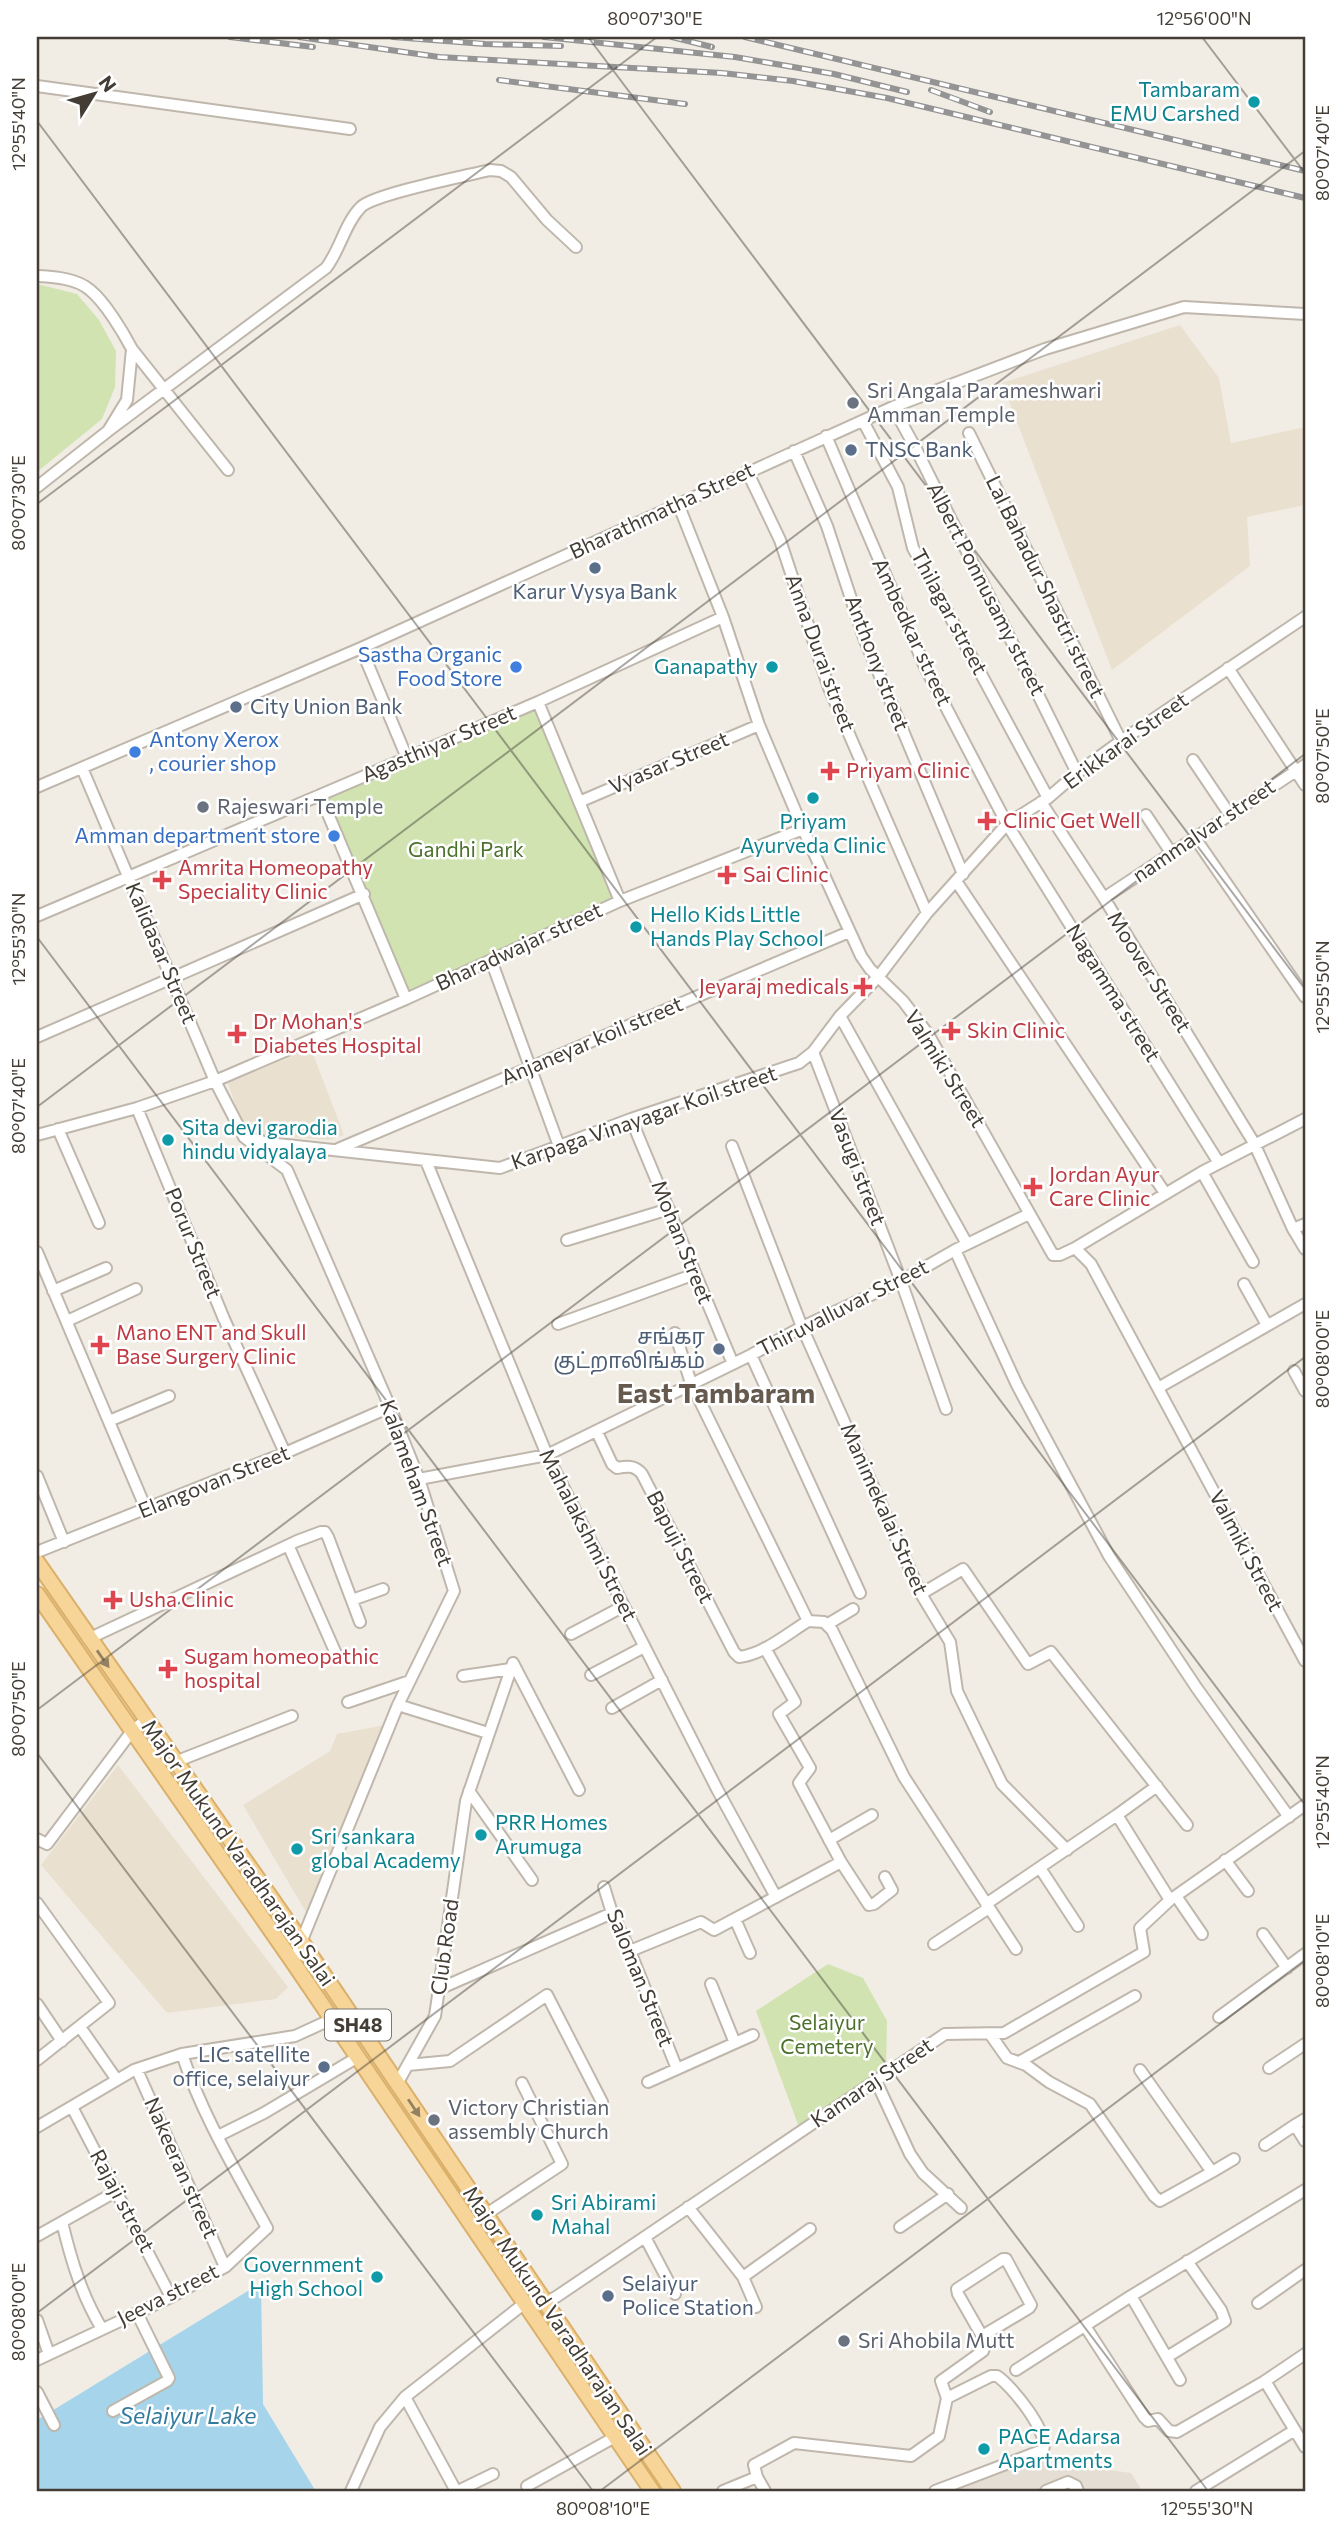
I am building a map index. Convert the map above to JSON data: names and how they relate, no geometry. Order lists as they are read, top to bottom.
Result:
{
  "streets": {
    "main road": ["Major Mukund Varadharajan Salai", "SH48"],
    "street": [
      "Bharathmatha Street",
      "Lal Bahadur Shastri street",
      "Albert Ponnusamy street",
      "Thilagar street",
      "Ambedkar street",
      "Anna Durai street",
      "Anthony street",
      "Erikkarai Street",
      "Agasthiyar Street",
      "Vyasar Street",
      "nammalvar street",
      "Bharadwajar street",
      "Kalidasar Street",
      "Moover Street",
      "Nagamma street",
      "Anjaneyar koil street",
      "Valmiki Street",
      "Karpaga Vinayagar Koil street",
      "Vasugi street",
      "Mohan Street",
      "Porur Street",
      "Thiruvalluvar Street",
      "Elangovan Street",
      "Kalameham Street",
      "Manimekalai Street",
      "Mahalakshmi Street",
      "Bapuji Street",
      "Club Road",
      "Saloman Street",
      "Kamaraj Street",
      "Nakeeran street",
      "Rajaji street",
      "Jeeva street"
    ]
  },
  "crossings": [
    ["Bharathmatha Street", "Albert Ponnusamy street"],
    ["Bharathmatha Street", "Thilagar street"],
    ["Bharathmatha Street", "Ambedkar street"],
    ["Bharathmatha Street", "Anna Durai street"],
    ["Bharathmatha Street", "Anthony street"],
    ["Bharathmatha Street", "Kalidasar Street"],
    ["Bharathmatha Street", "Valmiki Street"],
    ["Lal Bahadur Shastri street", "Erikkarai Street"],
    ["Albert Ponnusamy street", "Erikkarai Street"],
    ["Thilagar street", "Erikkarai Street"],
    ["Thilagar street", "Moover Street"],
    ["Ambedkar street", "Erikkarai Street"],
    ["Ambedkar street", "Nagamma street"],
    ["Anna Durai street", "Erikkarai Street"],
    ["Anthony street", "Erikkarai Street"],
    ["Erikkarai Street", "Moover Street"],
    ["Erikkarai Street", "Nagamma street"],
    ["Erikkarai Street", "Valmiki Street"],
    ["Erikkarai Street", "Karpaga Vinayagar Koil street"],
    ["Agasthiyar Street", "Kalidasar Street"],
    ["Agasthiyar Street", "Valmiki Street"],
    ["Vyasar Street", "Valmiki Street"],
    ["nammalvar street", "Moover Street"],
    ["Bharadwajar street", "Kalidasar Street"],
    ["Bharadwajar street", "Valmiki Street"],
    ["Bharadwajar street", "Porur Street"],
    ["Kalidasar Street", "Karpaga Vinayagar Koil street"],
    ["Kalidasar Street", "Kalameham Street"],
    ["Anjaneyar koil street", "Valmiki Street"],
    ["Anjaneyar koil street", "Karpaga Vinayagar Koil street"],
    ["Valmiki Street", "Karpaga Vinayagar Koil street"],
    ["Valmiki Street", "Thiruvalluvar Street"],
    ["Karpaga Vinayagar Koil street", "Vasugi street"],
    ["Karpaga Vinayagar Koil street", "Mohan Street"],
    ["Karpaga Vinayagar Koil street", "Kalameham Street"],
    ["Karpaga Vinayagar Koil street", "Mahalakshmi Street"],
    ["Vasugi street", "Thiruvalluvar Street"],
    ["Mohan Street", "Thiruvalluvar Street"],
    ["Porur Street", "Elangovan Street"],
    ["Thiruvalluvar Street", "Kalameham Street"],
    ["Thiruvalluvar Street", "Manimekalai Street"],
    ["Thiruvalluvar Street", "Mahalakshmi Street"],
    ["Thiruvalluvar Street", "Bapuji Street"],
    ["Elangovan Street", "Kalameham Street"],
    ["Kalameham Street", "Major Mukund Varadharajan Salai"],
    ["Major Mukund Varadharajan Salai", "Club Road"],
    ["Major Mukund Varadharajan Salai", "Kamaraj Street"],
    ["Nakeeran street", "Jeeva street"],
    ["Rajaji street", "Jeeva street"]
  ],
  "districts": ["East Tambaram"],
  "water": ["Selaiyur Lake"],
  "parks": ["Gandhi Park", "Selaiyur Cemetery"],
  "places": {
    "other": [
      "Tambaram EMU Carshed",
      "Sri Angala Parameshwari Amman Temple",
      "TNSC Bank",
      "Karur Vysya Bank",
      "Sastha Organic Food Store",
      "Ganapathy",
      "City Union Bank",
      "Antony Xerox , courier shop",
      "Priyam Ayurveda Clinic",
      "Rajeswari Temple",
      "Amman department store",
      "Hello Kids Little Hands Play School",
      "Sita devi garodia hindu vidyalaya",
      "சங்கர குட்றாலிங்கம்",
      "PRR Homes Arumuga",
      "Sri sankara global Academy",
      "LIC satellite office, selaiyur",
      "Victory Christian assembly Church",
      "Sri Abirami Mahal",
      "Government High School",
      "Selaiyur Police Station",
      "Sri Ahobila Mutt",
      "PACE Adarsa Apartments"
    ],
    "health": [
      "Priyam Clinic",
      "Clinic Get Well",
      "Sai Clinic",
      "Amrita Homeopathy Speciality Clinic",
      "Jeyaraj medicals",
      "Skin Clinic",
      "Dr Mohan's Diabetes Hospital",
      "Jordan Ayur Care Clinic",
      "Mano ENT and Skull Base Surgery Clinic",
      "Usha Clinic",
      "Sugam homeopathic hospital"
    ]
  },
  "north": "top right",
  "coordinates": [
    "80°07'30\"E",
    "12°56'00\"N",
    "12°55'40\"N",
    "80°07'40\"E",
    "80°07'50\"E",
    "12°55'30\"N",
    "12°55'50\"N",
    "80°08'00\"E",
    "80°08'10\"E"
  ]
}
